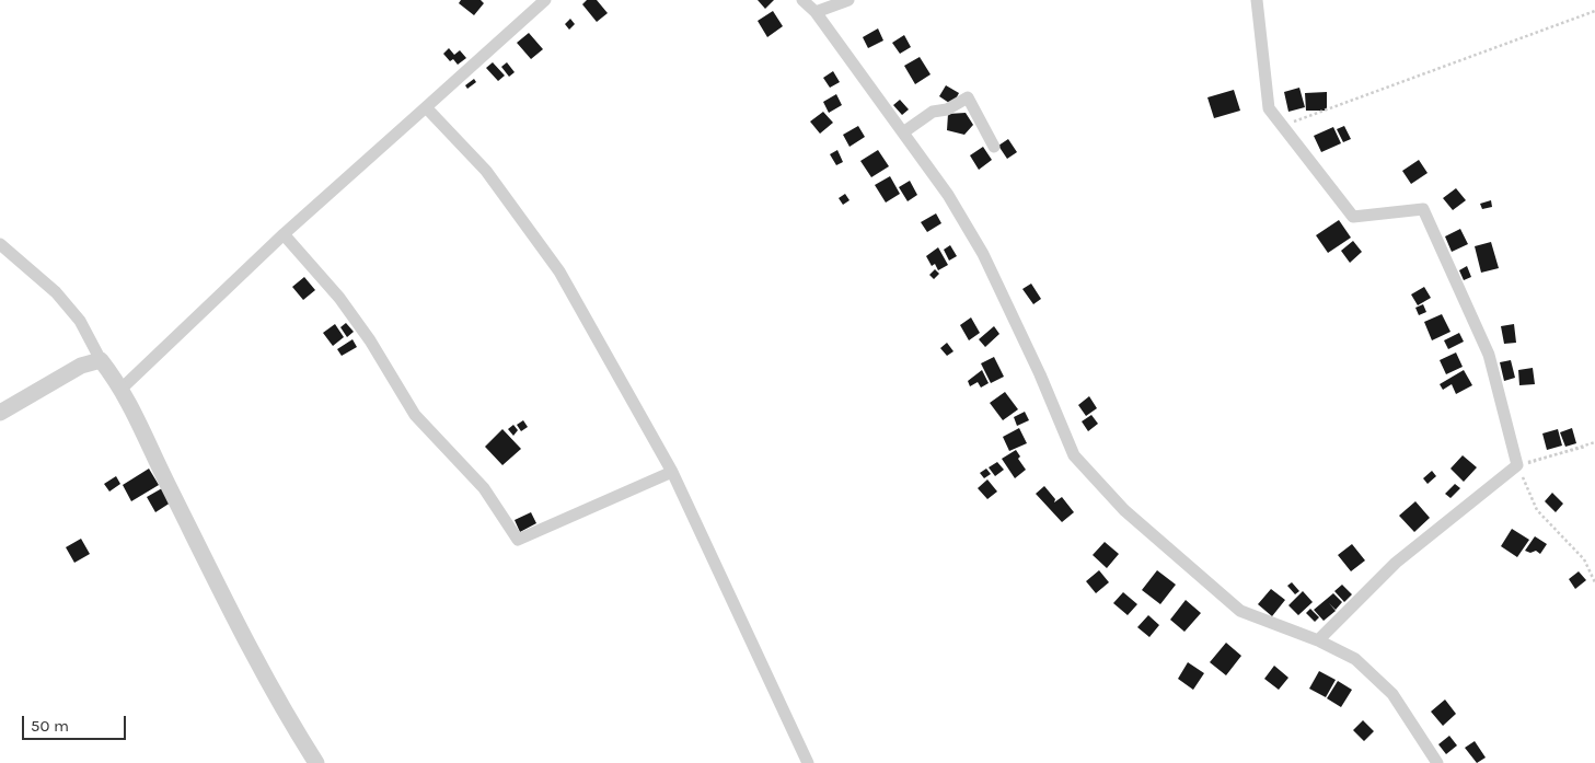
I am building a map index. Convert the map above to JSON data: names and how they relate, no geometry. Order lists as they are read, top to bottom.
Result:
{
  "scale_bar": "50 m"
}
